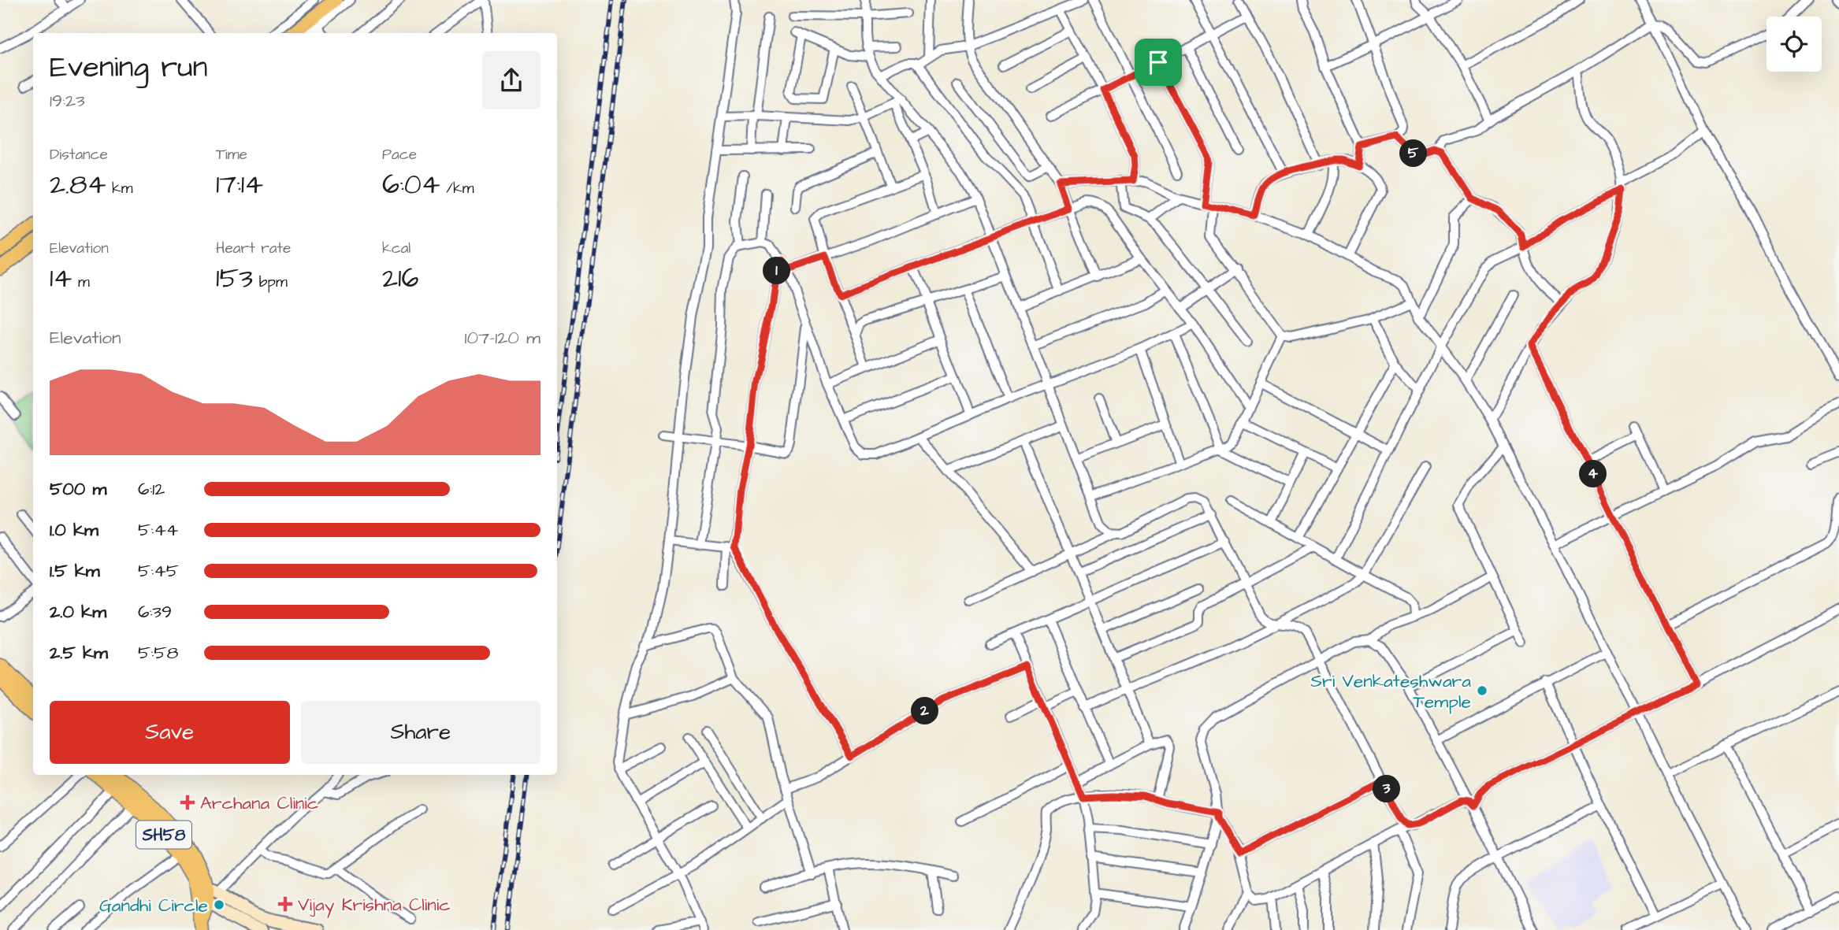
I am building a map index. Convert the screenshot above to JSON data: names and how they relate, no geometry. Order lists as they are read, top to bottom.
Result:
{
  "streets": {
    "main road": ["SH58"]
  },
  "places": {
    "other": ["Sri Venkateshwara Temple", "Gandhi Circle"],
    "health": ["Archana Clinic", "Vijay Krishna Clinic"]
  },
  "page": {
    "heading": ["Evening run", "19:23"],
    "stats": [
      ["Distance", "2.84 km"],
      ["Time", "17:14"],
      ["Pace", "6:04 /km"],
      ["Elevation", "14 m"],
      ["Heart rate", "153 bpm"],
      ["kcal", "216"]
    ],
    "pins": [
      "5",
      "1",
      "4",
      "2",
      "3"
    ],
    "chart": ["Elevation", "107–120 m"],
    "list": [
      {
        "name": "500 m",
        "note": "6:12"
      },
      {
        "name": "1.0 km",
        "note": "5:44"
      },
      {
        "name": "1.5 km",
        "note": "5:45"
      },
      {
        "name": "2.0 km",
        "note": "6:39"
      },
      {
        "name": "2.5 km",
        "note": "5:58"
      }
    ],
    "buttons": ["Save", "Share"]
  }
}
